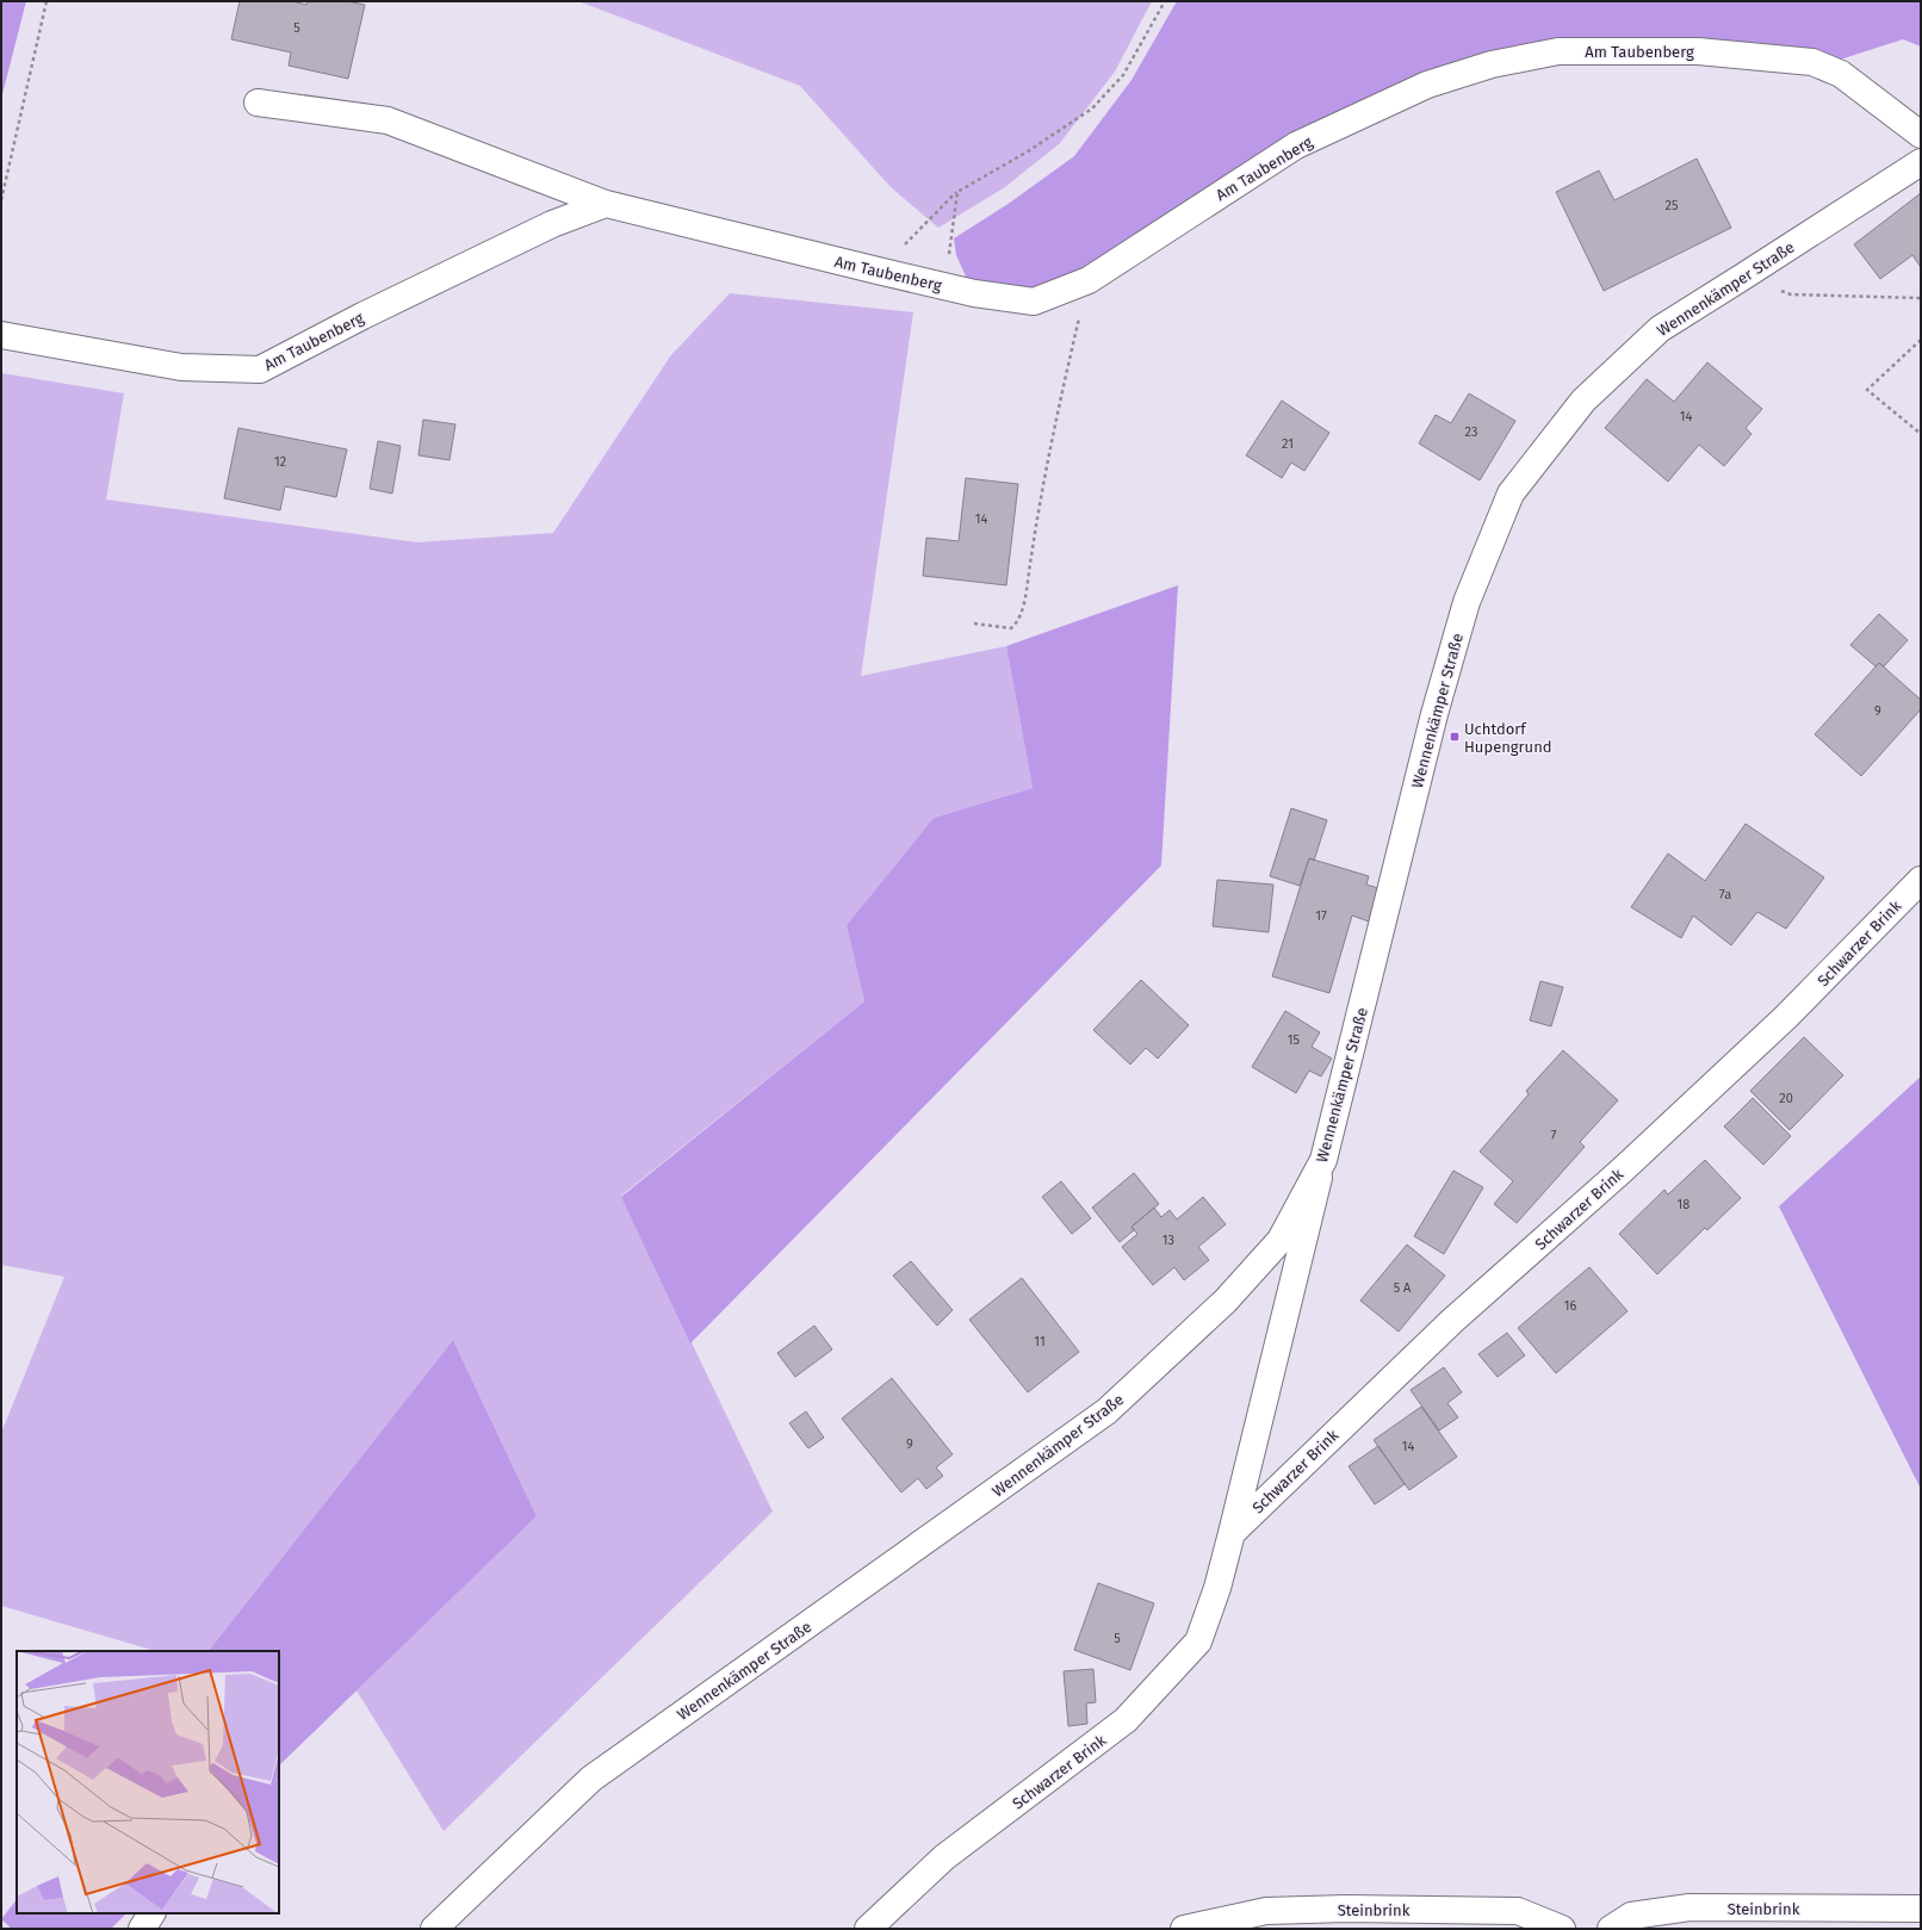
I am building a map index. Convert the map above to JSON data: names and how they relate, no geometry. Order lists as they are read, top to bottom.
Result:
{
  "streets": {
    "street": [
      "Am Taubenberg",
      "Wennenkämper Straße",
      "Schwarzer Brink",
      "Steinbrink"
    ]
  },
  "crossings": [
    ["Wennenkämper Straße", "Schwarzer Brink"]
  ],
  "places": {
    "transit": ["Uchtdorf Hupengrund"]
  },
  "house_numbers": [
    "5",
    "25",
    "14",
    "23",
    "21",
    "12",
    "14",
    "9",
    "7a",
    "17",
    "15",
    "20",
    "7",
    "18",
    "13",
    "5 A",
    "16",
    "11",
    "9",
    "14",
    "5"
  ]
}
